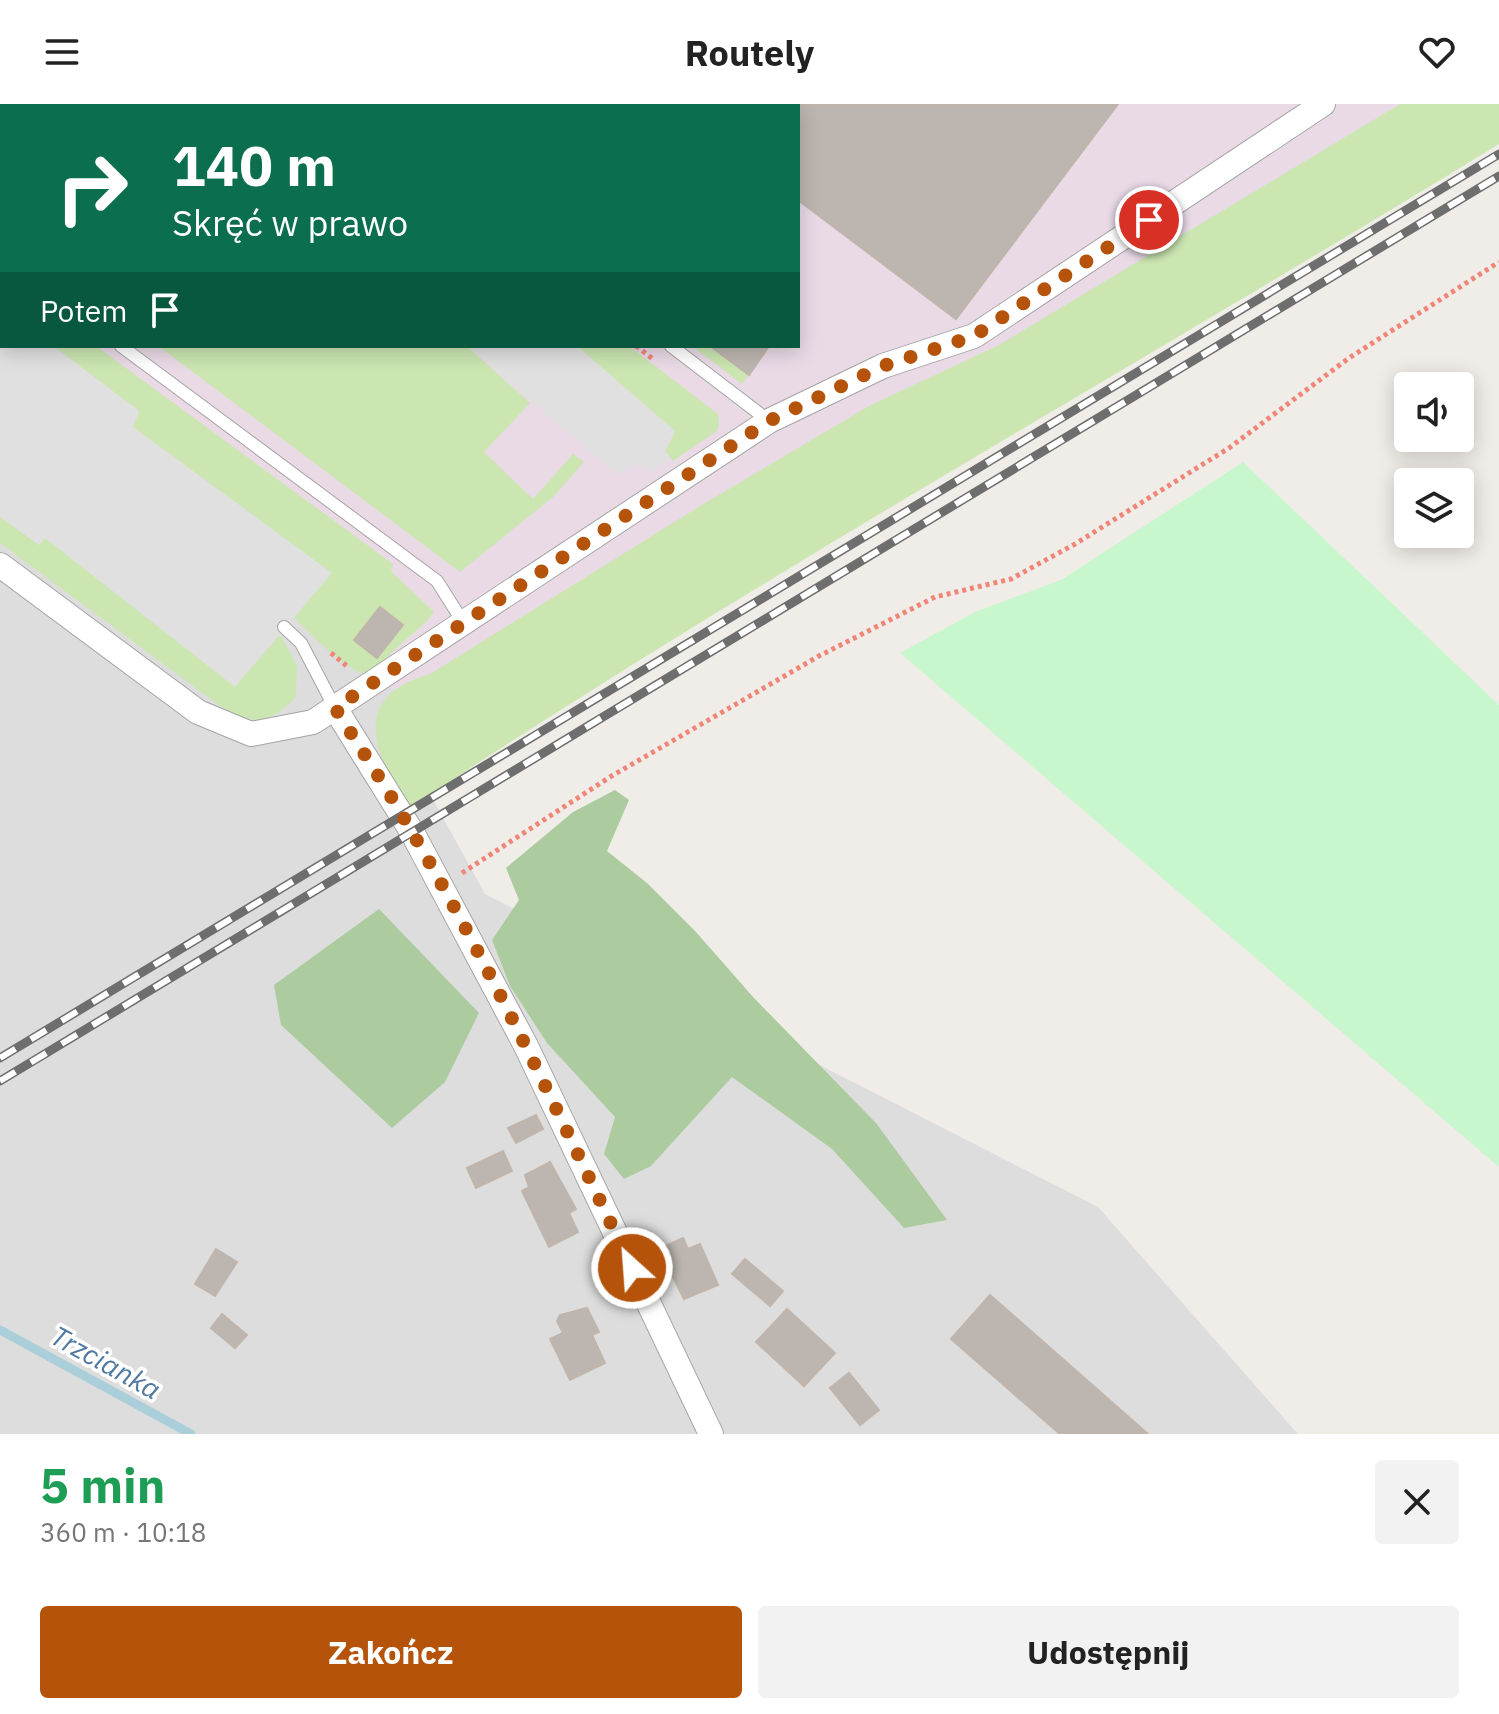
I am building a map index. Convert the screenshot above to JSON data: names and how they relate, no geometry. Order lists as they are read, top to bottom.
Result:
{
  "water": ["Trzcianka"],
  "page": {
    "header": "Routely",
    "turn": ["140 m", "Skręć w prawo"],
    "then": "Potem",
    "heading": ["5 min", "360 m · 10:18"],
    "buttons": ["Zakończ", "Udostępnij"]
  }
}
